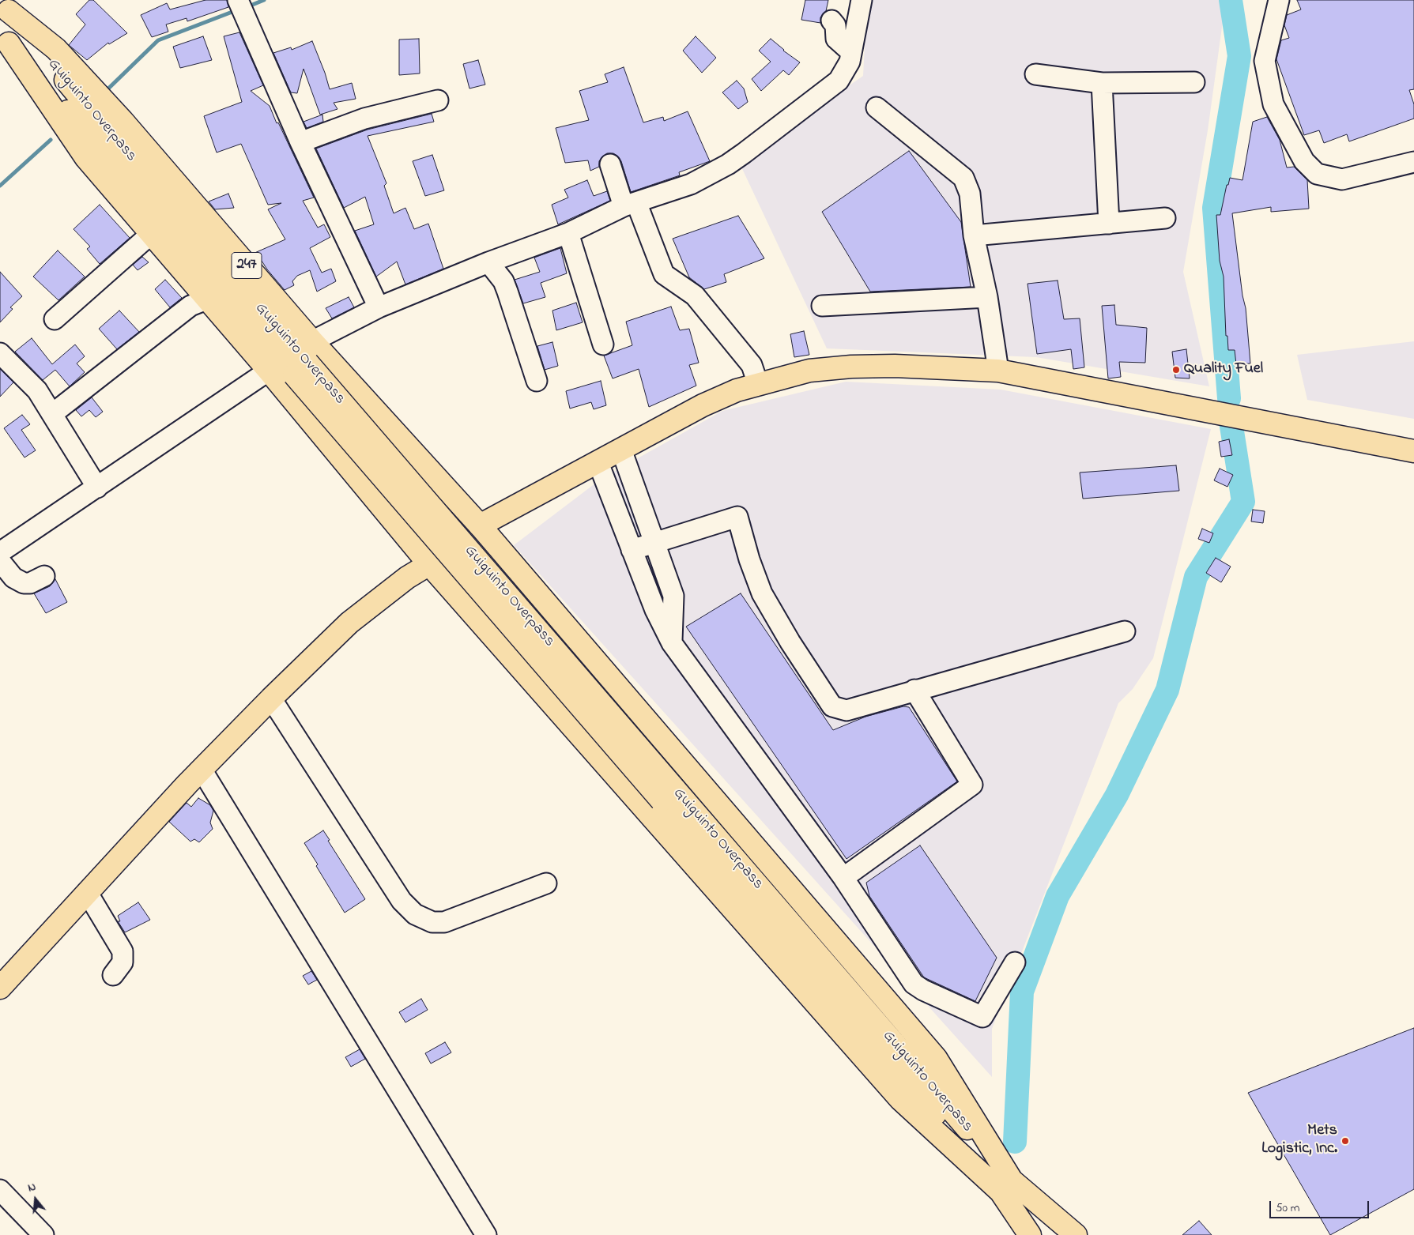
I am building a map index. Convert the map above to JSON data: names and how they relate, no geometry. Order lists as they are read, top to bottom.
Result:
{
  "streets": {
    "main road": ["Guiguinto Overpass", "247"]
  },
  "crossings": [
    ["Guiguinto Overpass", "247"]
  ],
  "places": ["Quality Fuel", "Mets Logistic, Inc."],
  "scale_bar": "50 m",
  "north": "top"
}
